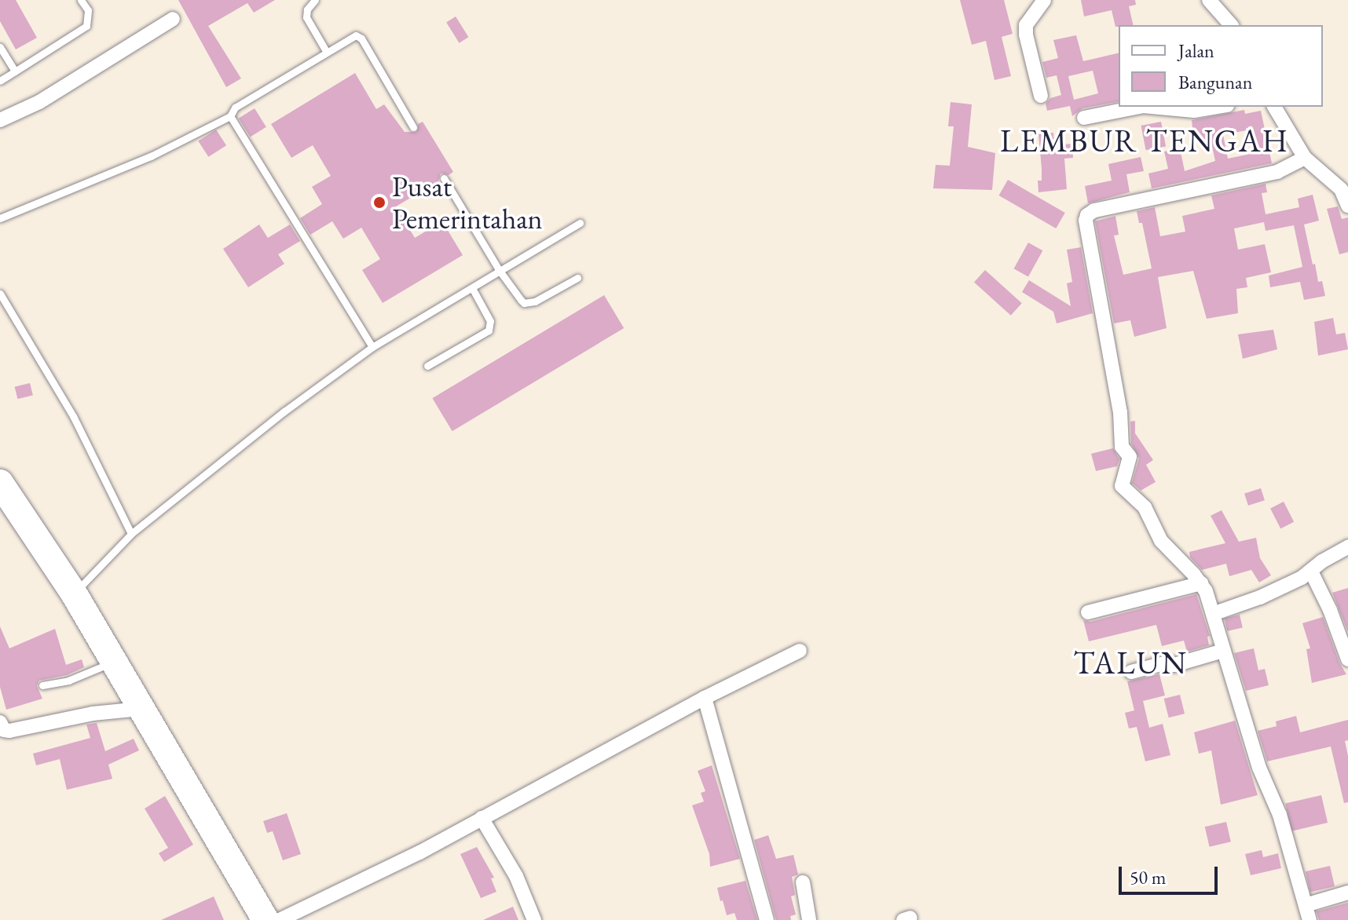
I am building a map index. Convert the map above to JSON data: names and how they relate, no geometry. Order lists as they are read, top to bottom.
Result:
{
  "districts": ["LEMBUR TENGAH", "TALUN"],
  "places": ["Pusat Pemerintahan"],
  "legend": ["Jalan", "Bangunan"],
  "scale_bar": "50 m"
}
